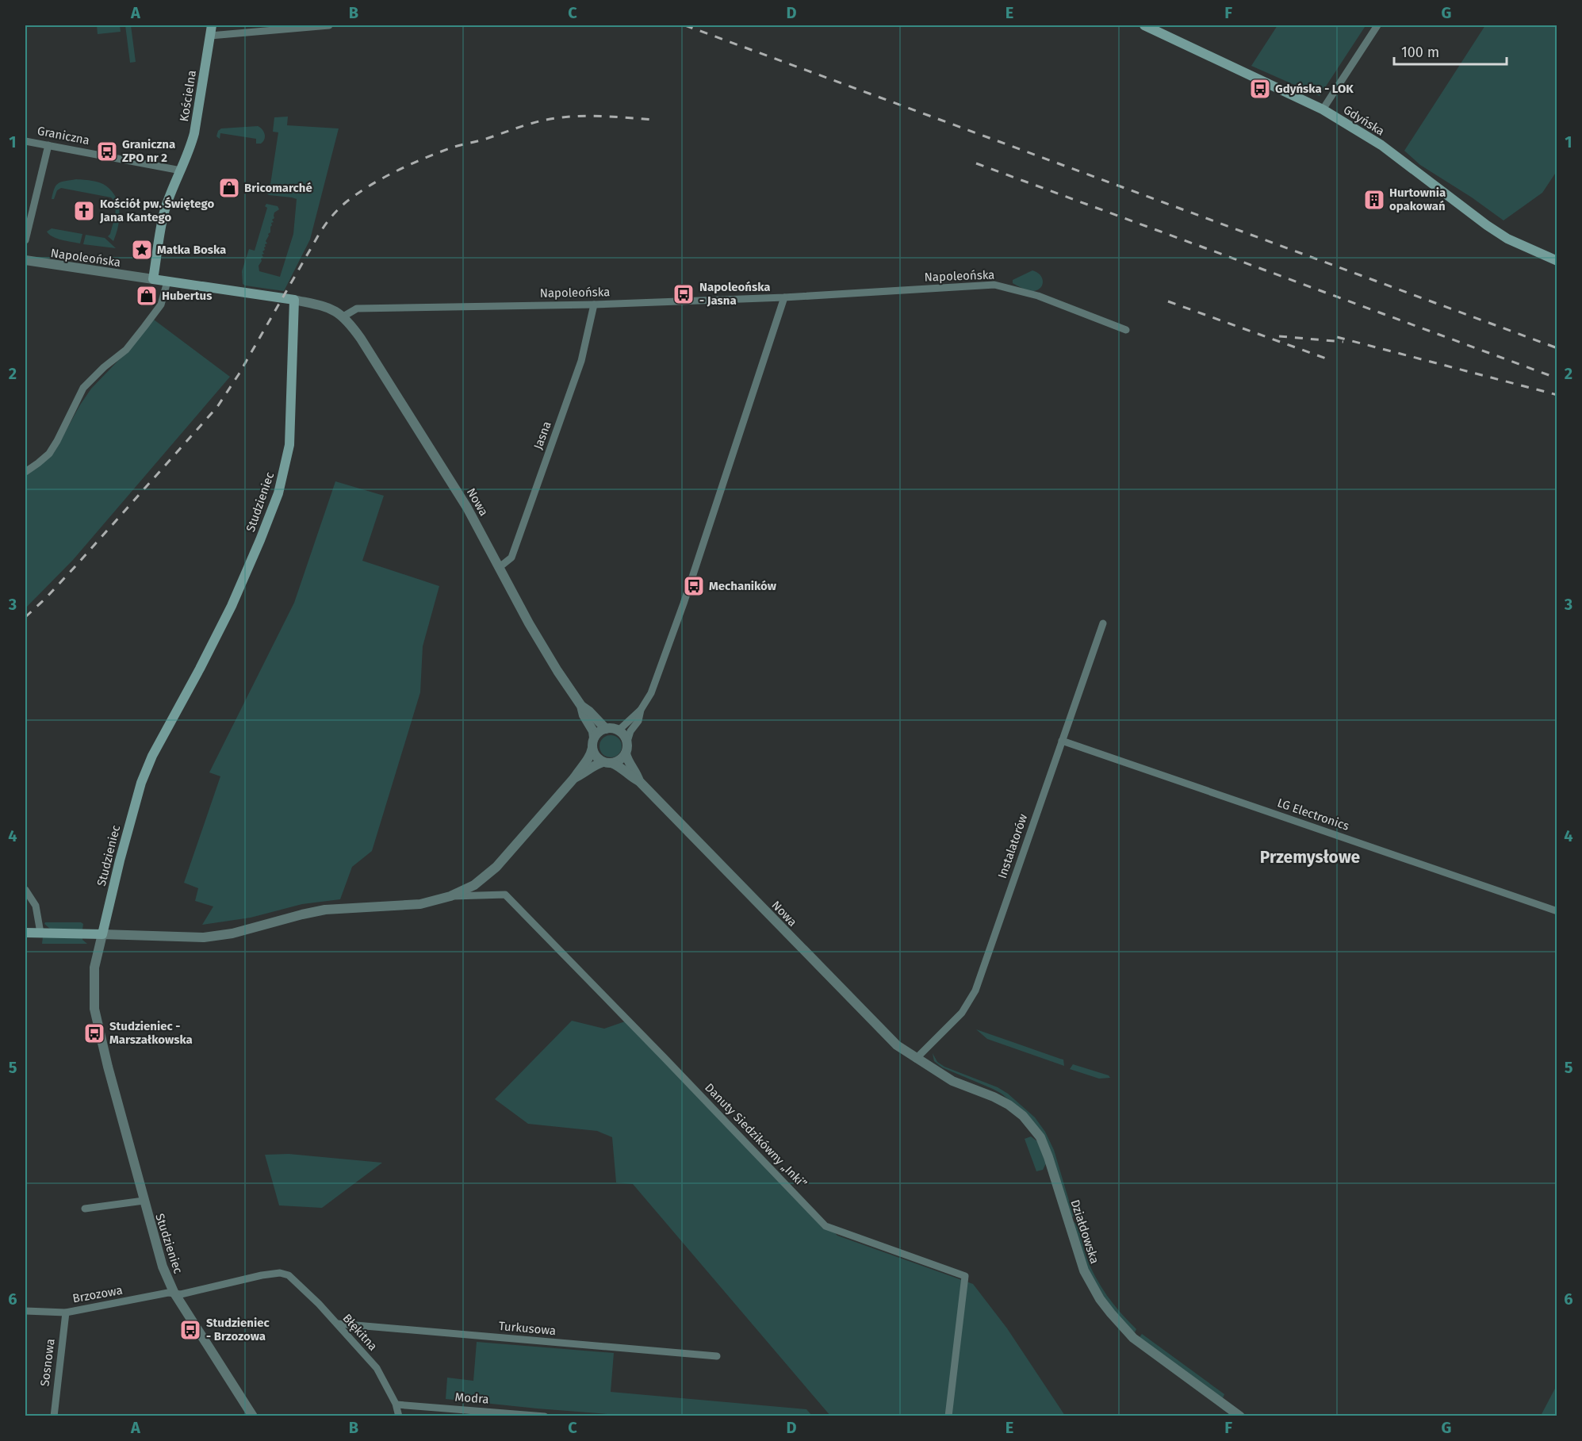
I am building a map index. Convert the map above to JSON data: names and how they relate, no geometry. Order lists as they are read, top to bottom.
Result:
{
  "streets": {
    "main road": [
      "Kościelna",
      "Gdyńska",
      "Napoleońska",
      "Studzieniec"
    ],
    "street": [
      "Graniczna",
      "Jasna",
      "Nowa",
      "LG Electronics",
      "Instalatorów",
      "Danuty Siedzikówny „Inki”",
      "Działdowska",
      "Brzozowa",
      "Turkusowa",
      "Błękitna",
      "Sosnowa",
      "Modra"
    ]
  },
  "crossings": [
    ["Kościelna", "Graniczna"],
    ["Kościelna", "Napoleońska"],
    ["Napoleońska", "Jasna"],
    ["Napoleońska", "Studzieniec"],
    ["Napoleońska", "Nowa"],
    ["Jasna", "Nowa"],
    ["Studzieniec", "Brzozowa"],
    ["Nowa", "Instalatorów"],
    ["Nowa", "Działdowska"],
    ["LG Electronics", "Instalatorów"],
    ["Instalatorów", "Działdowska"],
    ["Brzozowa", "Błękitna"],
    ["Brzozowa", "Sosnowa"],
    ["Turkusowa", "Błękitna"],
    ["Błękitna", "Modra"]
  ],
  "districts": ["Przemysłowe"],
  "places": {
    "bus stop": [
      "Gdyńska - LOK",
      "Graniczna ZPO nr 2",
      "Napoleońska - Jasna",
      "Mechaników",
      "Studzieniec - Marszałkowska",
      "Studzieniec - Brzozowa"
    ],
    "shop": ["Bricomarché", "Hubertus"],
    "building": ["Hurtownia opakowań"],
    "church": ["Kościół pw. Świętego Jana Kantego"],
    "place": ["Matka Boska"]
  },
  "scale_bar": "100 m",
  "grid": {
    "columns": [
      "A",
      "B",
      "C",
      "D",
      "E",
      "F",
      "G"
    ],
    "rows": [
      "1",
      "2",
      "3",
      "4",
      "5",
      "6"
    ]
  }
}
